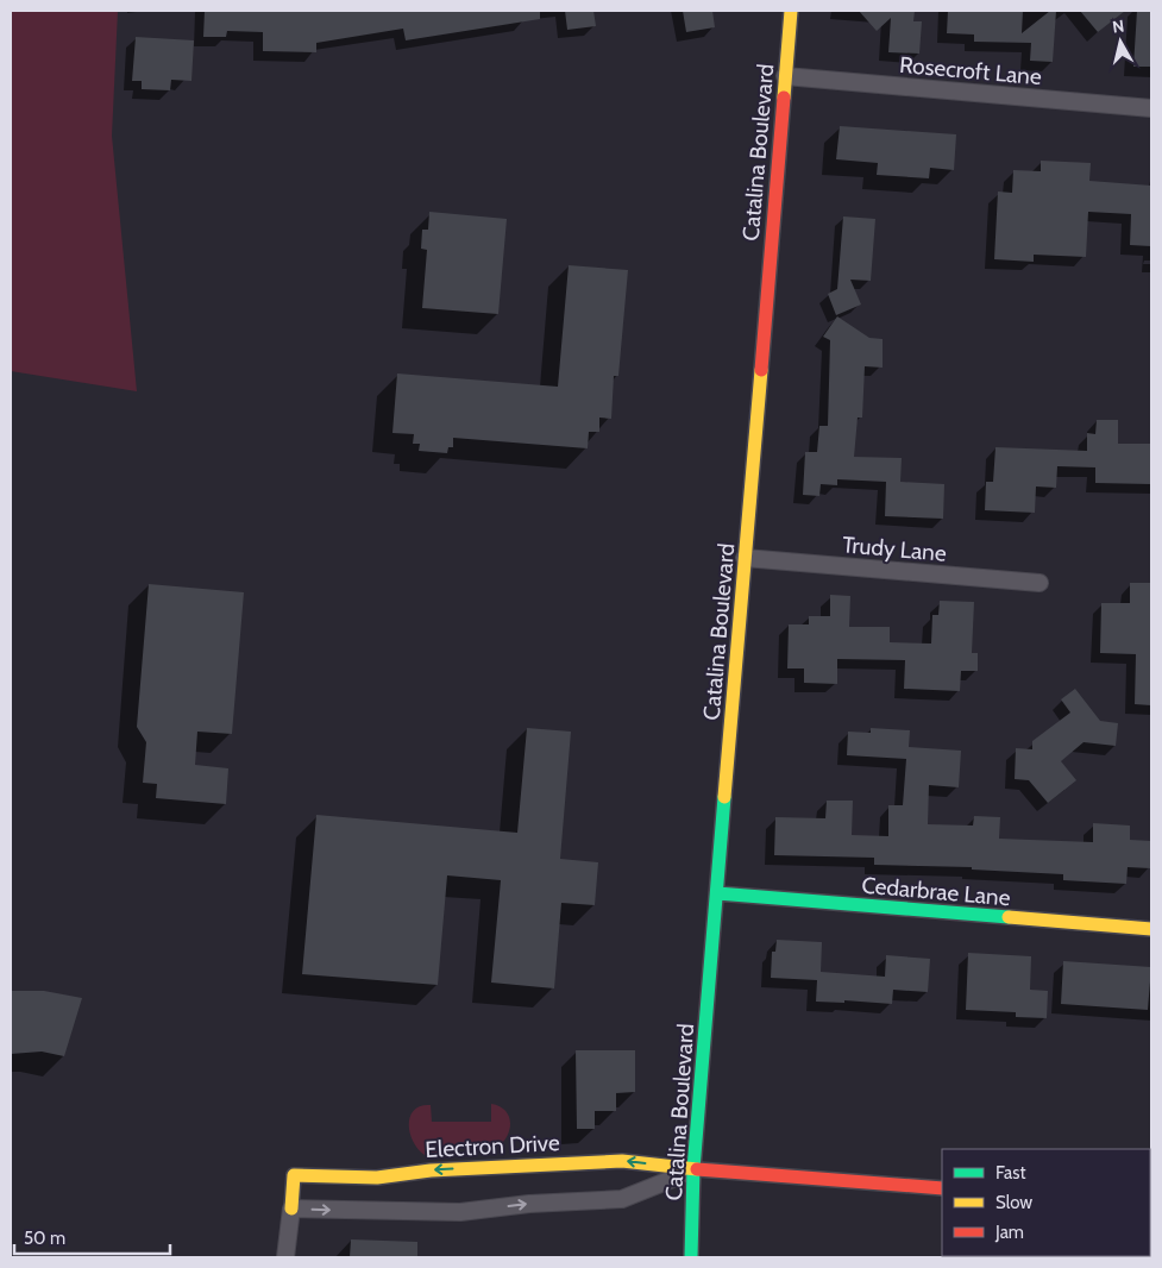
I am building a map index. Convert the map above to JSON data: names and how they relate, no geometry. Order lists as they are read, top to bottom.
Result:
{
  "streets": {
    "main road": ["Catalina Boulevard", "Cedarbrae Lane", "Electron Drive"],
    "street": ["Rosecroft Lane", "Trudy Lane"]
  },
  "crossings": [
    ["Rosecroft Lane", "Catalina Boulevard"],
    ["Catalina Boulevard", "Trudy Lane"],
    ["Catalina Boulevard", "Cedarbrae Lane"],
    ["Catalina Boulevard", "Electron Drive"]
  ],
  "legend": ["Fast", "Slow", "Jam"],
  "scale_bar": "50 m",
  "north": "top"
}
